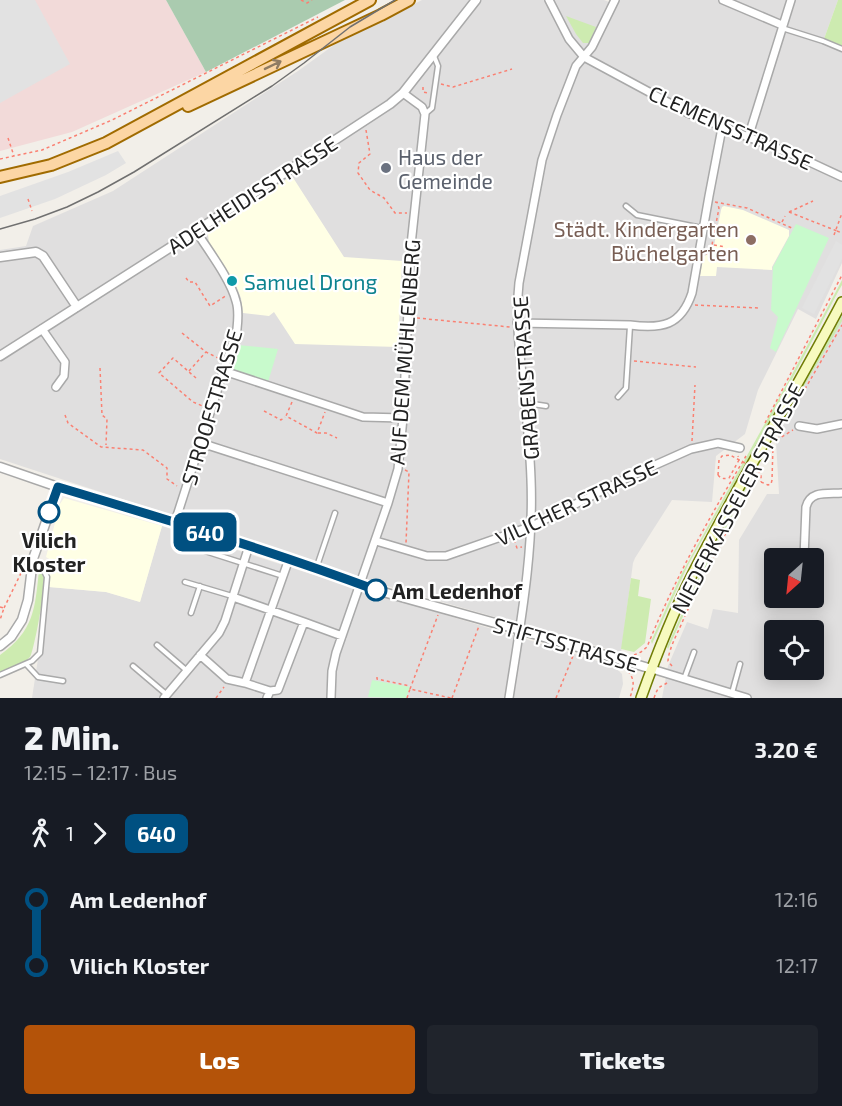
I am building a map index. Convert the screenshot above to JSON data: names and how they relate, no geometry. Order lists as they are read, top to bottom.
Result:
{
  "streets": {
    "main road": ["NIEDERKASSELER STRASSE"],
    "street": [
      "CLEMENSSTRASSE",
      "ADELHEIDISSTRASSE",
      "AUF DEM MÜHLENBERG",
      "GRABENSTRASSE",
      "STROOFSTRASSE",
      "VILICHER STRASSE",
      "STIFTSSTRASSE"
    ]
  },
  "crossings": [
    ["CLEMENSSTRASSE", "GRABENSTRASSE"],
    ["ADELHEIDISSTRASSE", "AUF DEM MÜHLENBERG"],
    ["ADELHEIDISSTRASSE", "STROOFSTRASSE"],
    ["AUF DEM MÜHLENBERG", "VILICHER STRASSE"],
    ["AUF DEM MÜHLENBERG", "STIFTSSTRASSE"],
    ["GRABENSTRASSE", "VILICHER STRASSE"],
    ["GRABENSTRASSE", "STIFTSSTRASSE"],
    ["STROOFSTRASSE", "STIFTSSTRASSE"],
    ["NIEDERKASSELER STRASSE", "STIFTSSTRASSE"]
  ],
  "places": [
    "Haus der Gemeinde",
    "Städt. Kindergarten Büchelgarten",
    "Samuel Drong",
    "Vilich Kloster",
    "Am Ledenhof"
  ],
  "lines": ["bus line 640"],
  "north": "bottom left",
  "page": {
    "on_map": "640",
    "heading": ["2 Min.", "12:15 – 12:17 · Bus", "3.20 €"],
    "legs": ["1", "640"],
    "list": [
      {
        "name": "Am Ledenhof",
        "value": "12:16"
      },
      {
        "name": "Vilich Kloster",
        "value": "12:17"
      }
    ],
    "buttons": ["Los", "Tickets"]
  }
}
